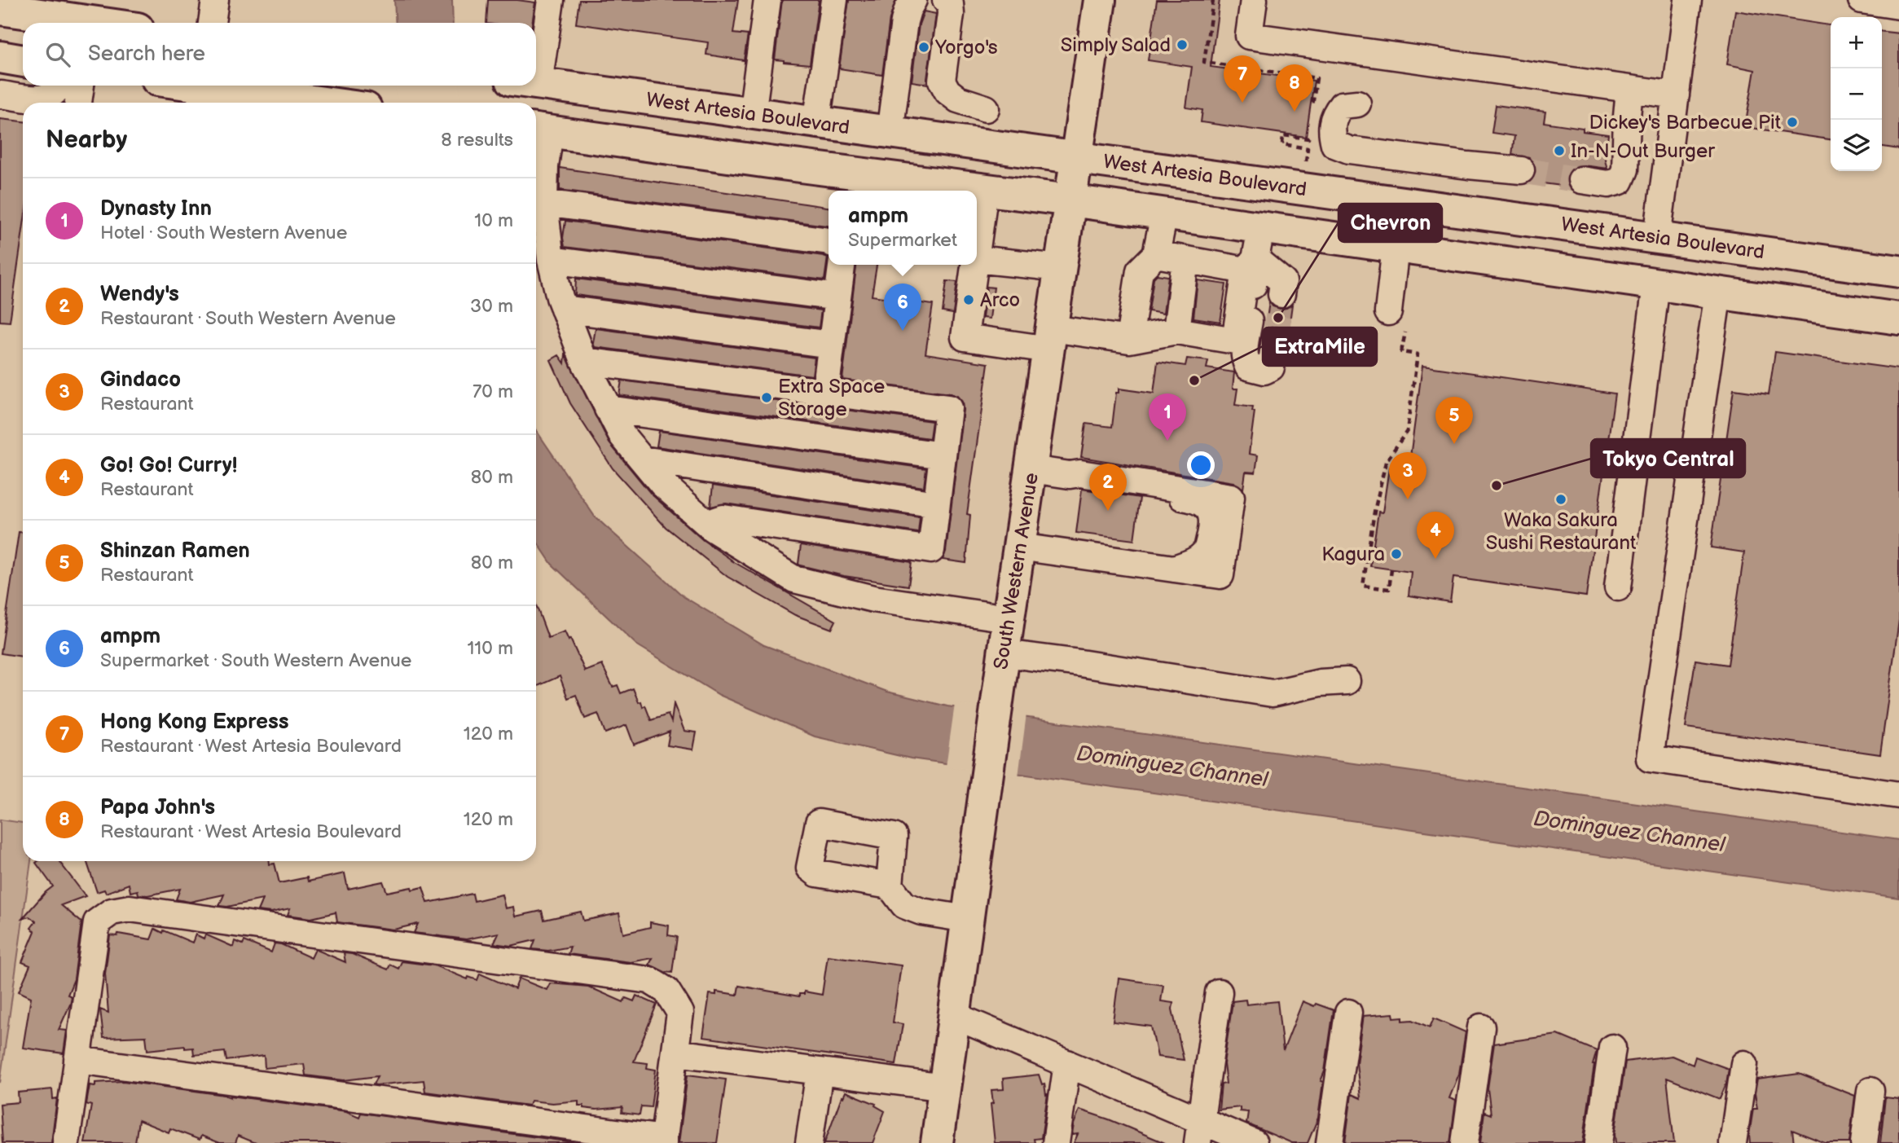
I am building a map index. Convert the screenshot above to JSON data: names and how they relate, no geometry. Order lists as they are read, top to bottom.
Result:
{
  "streets": {
    "main road": ["West Artesia Boulevard", "South Western Avenue"]
  },
  "crossings": [
    ["West Artesia Boulevard", "South Western Avenue"]
  ],
  "water": ["Dominguez Channel"],
  "places": [
    "Simply Salad",
    "Yorgo's",
    "Dickey's Barbecue Pit",
    "In-N-Out Burger",
    "Arco",
    "Chevron",
    "ExtraMile",
    "Extra Space Storage",
    "Tokyo Central",
    "Waka Sakura Sushi Restaurant",
    "Kagura"
  ],
  "page": {
    "map_buttons": ["+", "−"],
    "search": "Search here",
    "pins": [
      "7",
      "8",
      "6",
      "1",
      "5",
      "3",
      "2",
      "4"
    ],
    "heading": ["Nearby", "8 results"],
    "list": [
      {
        "mark": "1",
        "name": "Dynasty Inn",
        "note": "Hotel · South Western Avenue",
        "value": "10 m"
      },
      {
        "mark": "2",
        "name": "Wendy's",
        "note": "Restaurant · South Western Avenue",
        "value": "30 m"
      },
      {
        "mark": "3",
        "name": "Gindaco",
        "note": "Restaurant",
        "value": "70 m"
      },
      {
        "mark": "4",
        "name": "Go! Go! Curry!",
        "note": "Restaurant",
        "value": "80 m"
      },
      {
        "mark": "5",
        "name": "Shinzan Ramen",
        "note": "Restaurant",
        "value": "80 m"
      },
      {
        "mark": "6",
        "name": "ampm",
        "note": "Supermarket · South Western Avenue",
        "value": "110 m"
      },
      {
        "mark": "7",
        "name": "Hong Kong Express",
        "note": "Restaurant · West Artesia Boulevard",
        "value": "120 m"
      },
      {
        "mark": "8",
        "name": "Papa John's",
        "note": "Restaurant · West Artesia Boulevard",
        "value": "120 m"
      }
    ],
    "popup": ["ampm", "Supermarket"]
  }
}
